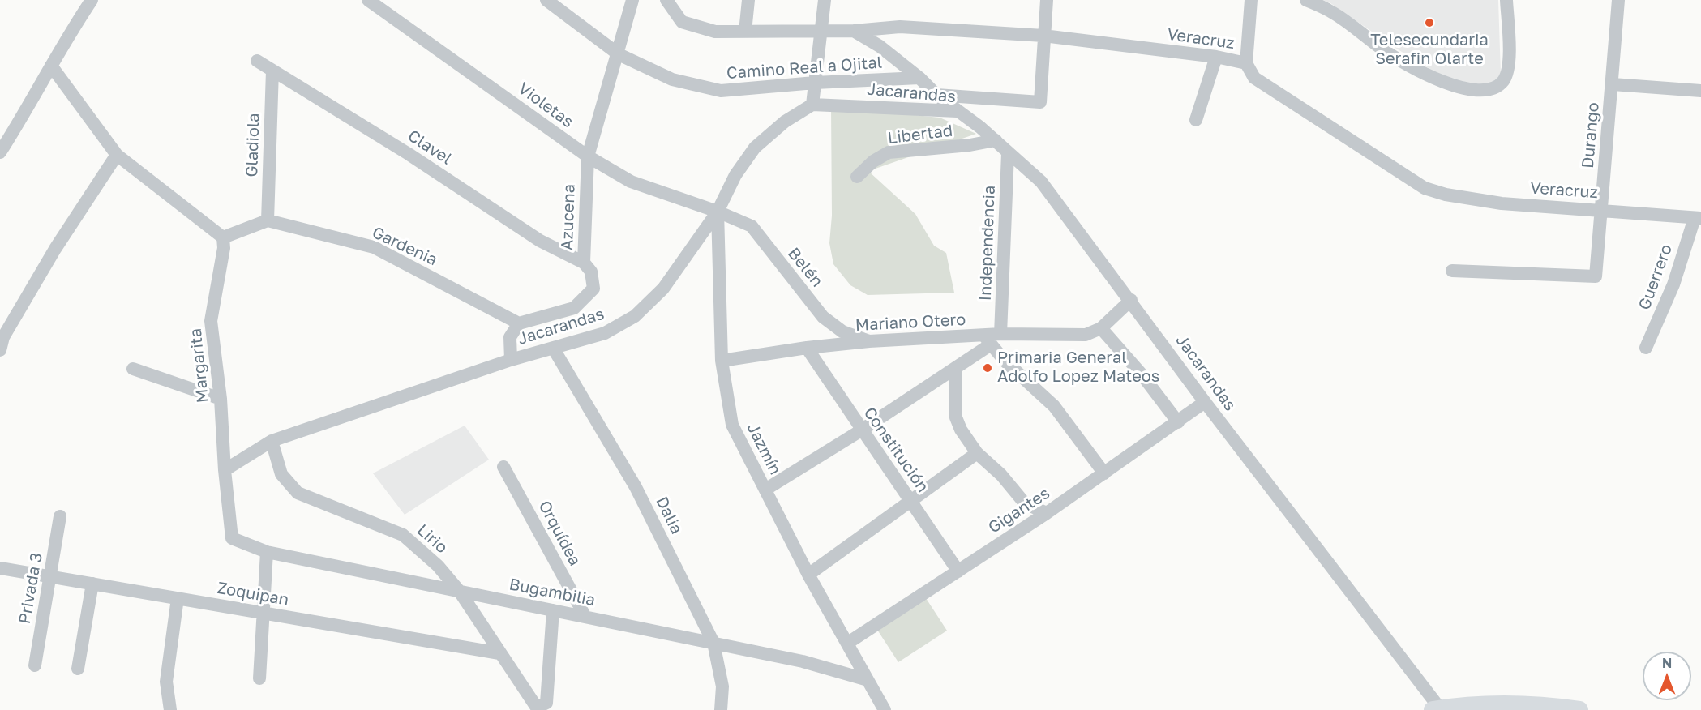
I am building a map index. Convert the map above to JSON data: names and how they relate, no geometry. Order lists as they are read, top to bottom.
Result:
{
  "streets": {
    "street": [
      "Veracruz",
      "Camino Real a Ojital",
      "Jacarandas",
      "Violetas",
      "Libertad",
      "Durango",
      "Gladiola",
      "Clavel",
      "Azucena",
      "Independencia",
      "Gardenia",
      "Belén",
      "Guerrero",
      "Mariano Otero",
      "Margarita",
      "Jazmín",
      "Constitución",
      "Gigantes",
      "Dalia",
      "Orquídea",
      "Lirio",
      "Privada 3",
      "Bugambilia",
      "Zoquipan"
    ]
  },
  "crossings": [
    ["Veracruz", "Durango"],
    ["Veracruz", "Guerrero"],
    ["Camino Real a Ojital", "Azucena"],
    ["Jacarandas", "Violetas"],
    ["Jacarandas", "Libertad"],
    ["Jacarandas", "Independencia"],
    ["Jacarandas", "Belén"],
    ["Jacarandas", "Mariano Otero"],
    ["Jacarandas", "Margarita"],
    ["Jacarandas", "Jazmín"],
    ["Jacarandas", "Gigantes"],
    ["Jacarandas", "Dalia"],
    ["Jacarandas", "Lirio"],
    ["Violetas", "Azucena"],
    ["Violetas", "Belén"],
    ["Violetas", "Jazmín"],
    ["Gladiola", "Clavel"],
    ["Gladiola", "Gardenia"],
    ["Clavel", "Azucena"],
    ["Azucena", "Gardenia"],
    ["Independencia", "Mariano Otero"],
    ["Belén", "Mariano Otero"],
    ["Belén", "Jazmín"],
    ["Mariano Otero", "Jazmín"],
    ["Mariano Otero", "Constitución"],
    ["Margarita", "Bugambilia"],
    ["Jazmín", "Gigantes"],
    ["Jazmín", "Bugambilia"],
    ["Constitución", "Gigantes"],
    ["Dalia", "Bugambilia"],
    ["Orquídea", "Bugambilia"],
    ["Lirio", "Bugambilia"],
    ["Lirio", "Zoquipan"],
    ["Privada 3", "Zoquipan"]
  ],
  "places": ["Telesecundaria Serafin Olarte", "Primaria General Adolfo Lopez Mateos"],
  "north": "top"
}
